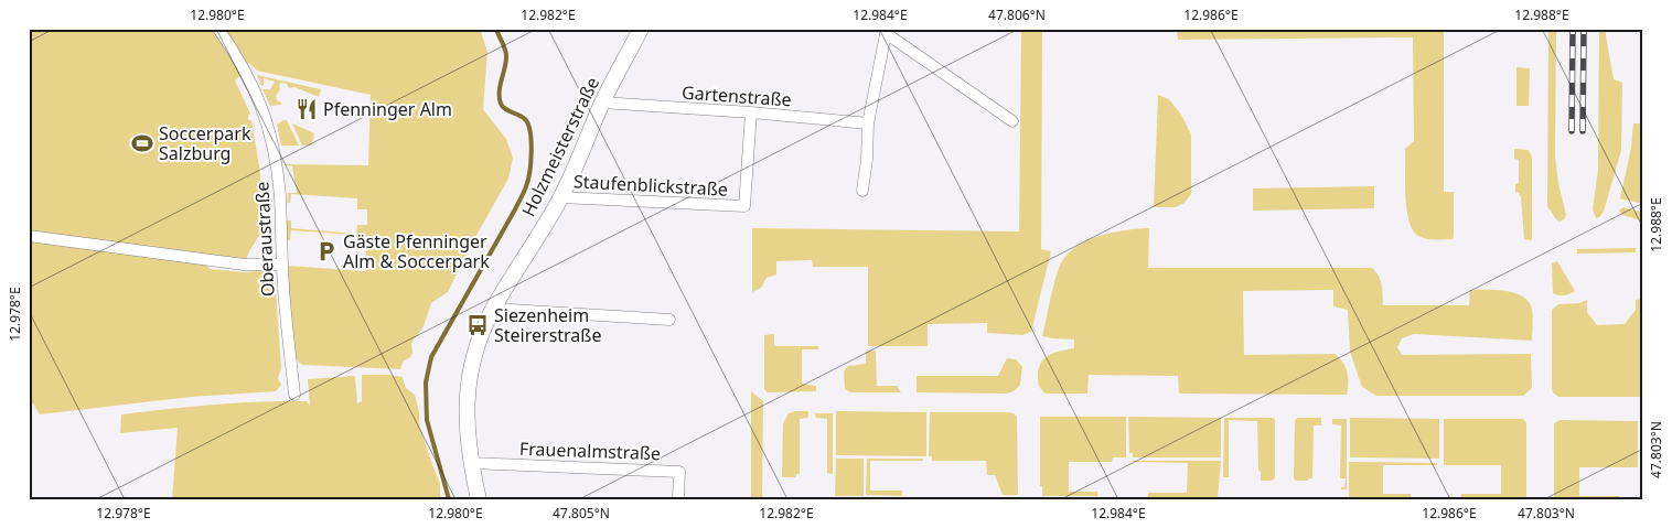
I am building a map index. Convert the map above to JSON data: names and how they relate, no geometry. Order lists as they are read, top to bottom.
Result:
{
  "streets": {
    "street": [
      "Gartenstraße",
      "Holzmeisterstraße",
      "Staufenblickstraße",
      "Oberaustraße",
      "Frauenalmstraße"
    ]
  },
  "crossings": [
    ["Gartenstraße", "Holzmeisterstraße"],
    ["Gartenstraße", "Staufenblickstraße"],
    ["Holzmeisterstraße", "Staufenblickstraße"],
    ["Holzmeisterstraße", "Frauenalmstraße"]
  ],
  "places": {
    "restaurant": ["Pfenninger Alm"],
    "sports": ["Soccerpark Salzburg"],
    "parking": ["Gäste Pfenninger Alm & Soccerpark"],
    "bus stop": ["Siezenheim Steirerstraße"]
  },
  "coordinates": [
    "12.980°E",
    "12.982°E",
    "12.984°E",
    "47.806°N",
    "12.986°E",
    "12.988°E",
    "12.978°E",
    "47.803°N",
    "47.805°N"
  ]
}
